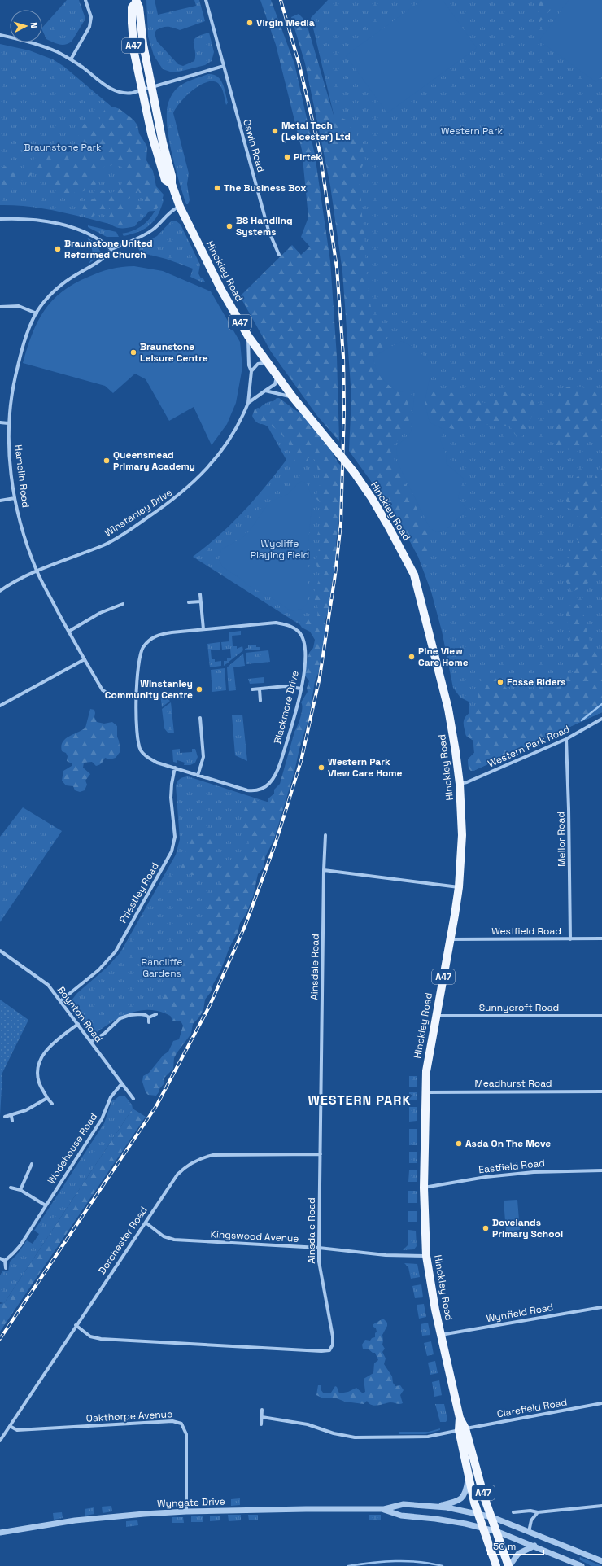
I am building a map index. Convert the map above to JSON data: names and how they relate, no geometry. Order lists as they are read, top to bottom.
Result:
{
  "streets": {
    "main road": ["A47", "Hinckley Road"],
    "street": [
      "Oswin Road",
      "Hamelin Road",
      "Winstanley Drive",
      "Blackmore Drive",
      "Western Park Road",
      "Mellor Road",
      "Priestley Road",
      "Westfield Road",
      "Ainsdale Road",
      "Sunnycroft Road",
      "Boynton Road",
      "Meadhurst Road",
      "Wodehouse Road",
      "Eastfield Road",
      "Kingswood Avenue",
      "Dorchester Road",
      "Wynfield Road",
      "Clarefield Road",
      "Oakthorpe Avenue",
      "Wyngate Drive"
    ]
  },
  "crossings": [
    ["Hinckley Road", "Winstanley Drive"],
    ["Hinckley Road", "Western Park Road"],
    ["Hinckley Road", "Westfield Road"],
    ["Hinckley Road", "Sunnycroft Road"],
    ["Hinckley Road", "Meadhurst Road"],
    ["Hinckley Road", "Eastfield Road"],
    ["Hinckley Road", "Kingswood Avenue"],
    ["Hinckley Road", "Wynfield Road"],
    ["Hinckley Road", "Clarefield Road"],
    ["Hinckley Road", "Wyngate Drive"],
    ["Hamelin Road", "Winstanley Drive"],
    ["Hamelin Road", "Blackmore Drive"],
    ["Blackmore Drive", "Priestley Road"],
    ["Western Park Road", "Mellor Road"],
    ["Mellor Road", "Westfield Road"],
    ["Priestley Road", "Boynton Road"],
    ["Ainsdale Road", "Kingswood Avenue"],
    ["Ainsdale Road", "Dorchester Road"],
    ["Boynton Road", "Wodehouse Road"],
    ["Kingswood Avenue", "Dorchester Road"],
    ["Dorchester Road", "Oakthorpe Avenue"],
    ["Oakthorpe Avenue", "Wyngate Drive"]
  ],
  "districts": ["WESTERN PARK"],
  "parks": [
    "Western Park",
    "Braunstone Park",
    "Wycliffe Playing Field",
    "Rancliffe Gardens"
  ],
  "places": [
    "Virgin Media",
    "Metal Tech (Leicester) Ltd",
    "Pirtek",
    "The Business Box",
    "BS Handling Systems",
    "Braunstone United Reformed Church",
    "Braunstone Leisure Centre",
    "Queensmead Primary Academy",
    "Pine View Care Home",
    "Fosse Riders",
    "Winstanley Community Centre",
    "Western Park View Care Home",
    "Asda On The Move",
    "Dovelands Primary School"
  ],
  "scale_bar": "50 m",
  "north": "right"
}
